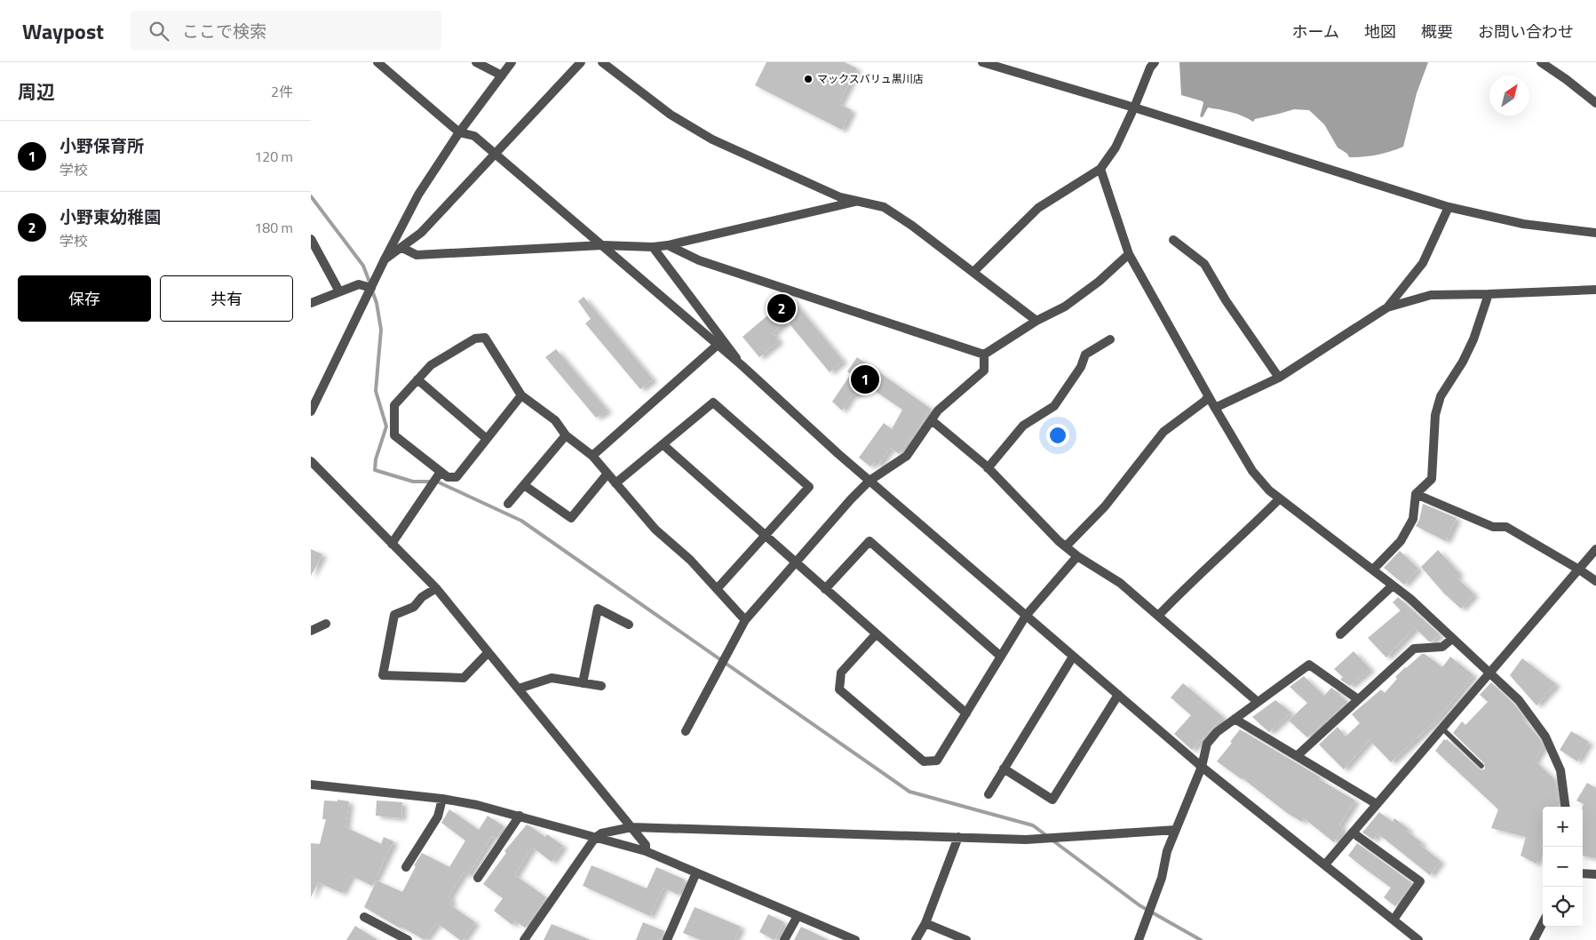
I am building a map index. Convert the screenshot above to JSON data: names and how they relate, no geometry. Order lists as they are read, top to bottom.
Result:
{
  "places": ["マックスバリュ黒川店"],
  "north": "top right",
  "page": {
    "header": "Waypost",
    "search": "ここで検索",
    "nav": [
      "ホーム",
      "地図",
      "概要",
      "お問い合わせ"
    ],
    "heading": ["周辺", "2件"],
    "list": [
      {
        "mark": "1",
        "name": "小野保育所",
        "note": "学校",
        "value": "120 m"
      },
      {
        "mark": "2",
        "name": "小野東幼稚園",
        "note": "学校",
        "value": "180 m"
      }
    ],
    "buttons": ["保存", "共有"],
    "pins": ["2", "1"],
    "map_buttons": ["+", "−"]
  }
}
